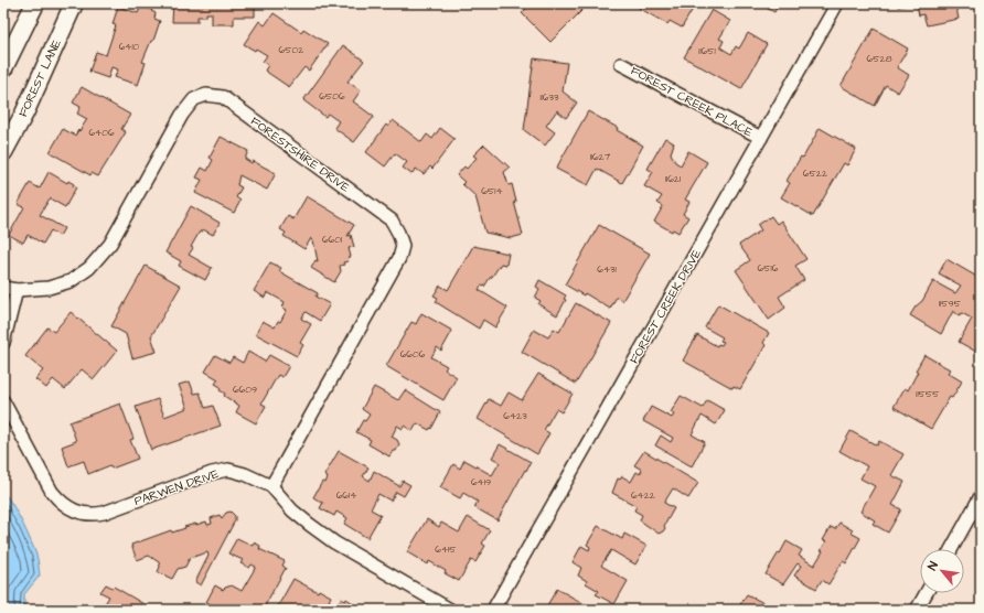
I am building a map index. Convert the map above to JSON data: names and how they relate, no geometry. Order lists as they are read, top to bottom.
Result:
{
  "streets": {
    "main road": ["FOREST LANE"],
    "street": [
      "FOREST CREEK PLACE",
      "FORESTSHIRE DRIVE",
      "FOREST CREEK DRIVE",
      "PARWEN DRIVE"
    ]
  },
  "crossings": [
    ["FOREST CREEK PLACE", "FOREST CREEK DRIVE"],
    ["FORESTSHIRE DRIVE", "PARWEN DRIVE"]
  ],
  "house_numbers": [
    "6410",
    "6502",
    "11651",
    "6528",
    "6506",
    "11633",
    "6406",
    "11627",
    "6522",
    "11621",
    "6514",
    "6601",
    "6516",
    "6431",
    "11595",
    "6606",
    "6609",
    "11555",
    "6423",
    "6419",
    "6614",
    "6422",
    "6415"
  ],
  "north": "top left"
}
